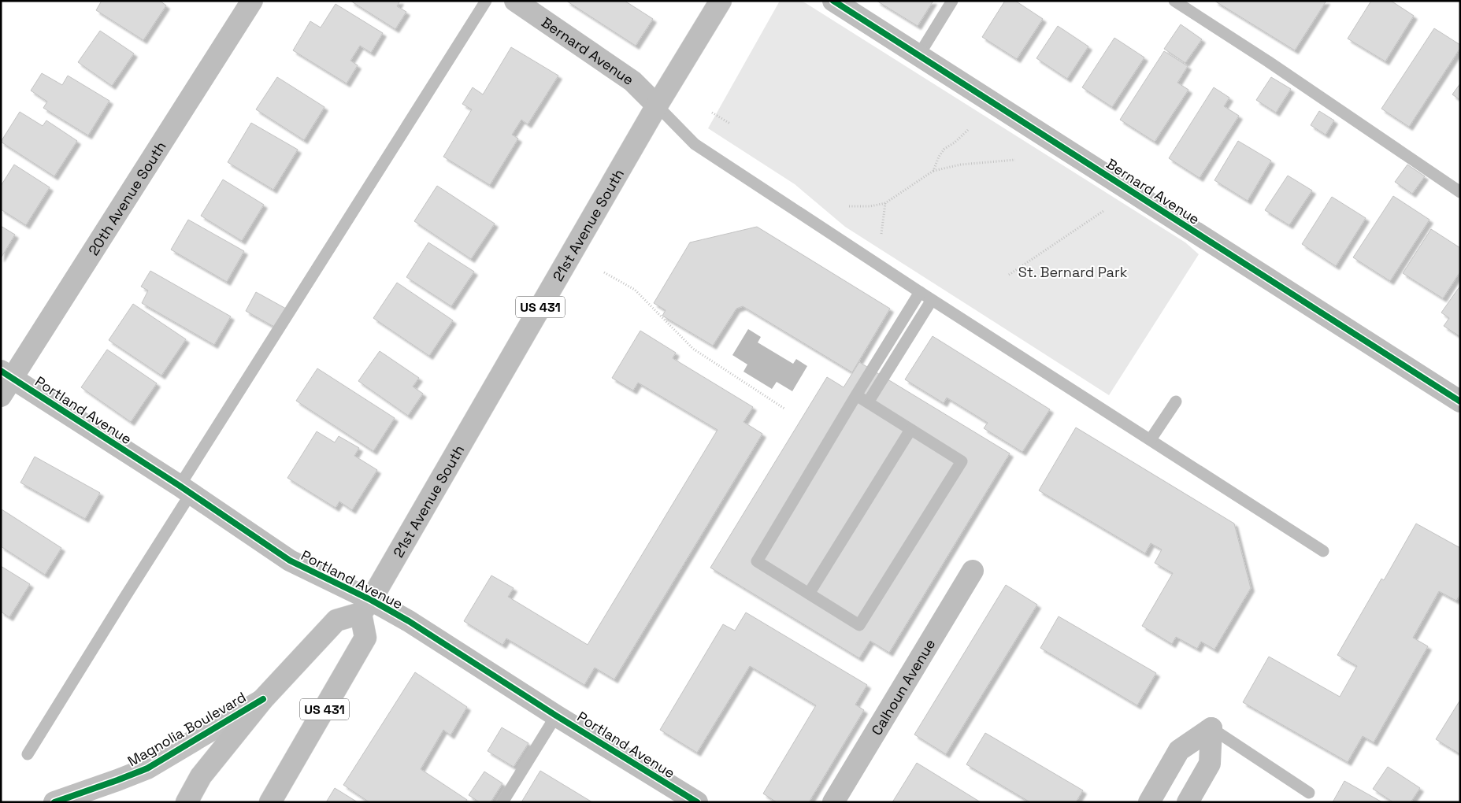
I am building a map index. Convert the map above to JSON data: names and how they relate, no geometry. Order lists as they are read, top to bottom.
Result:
{
  "streets": {
    "main road": ["Magnolia Boulevard"],
    "street": [
      "Bernard Avenue",
      "20th Avenue South",
      "21st Avenue South",
      "US 431",
      "Portland Avenue",
      "Calhoun Avenue"
    ]
  },
  "crossings": [
    ["Bernard Avenue", "21st Avenue South"],
    ["20th Avenue South", "Portland Avenue"],
    ["21st Avenue South", "US 431"],
    ["21st Avenue South", "Portland Avenue"],
    ["US 431", "Portland Avenue"]
  ],
  "parks": ["St. Bernard Park"]
}
